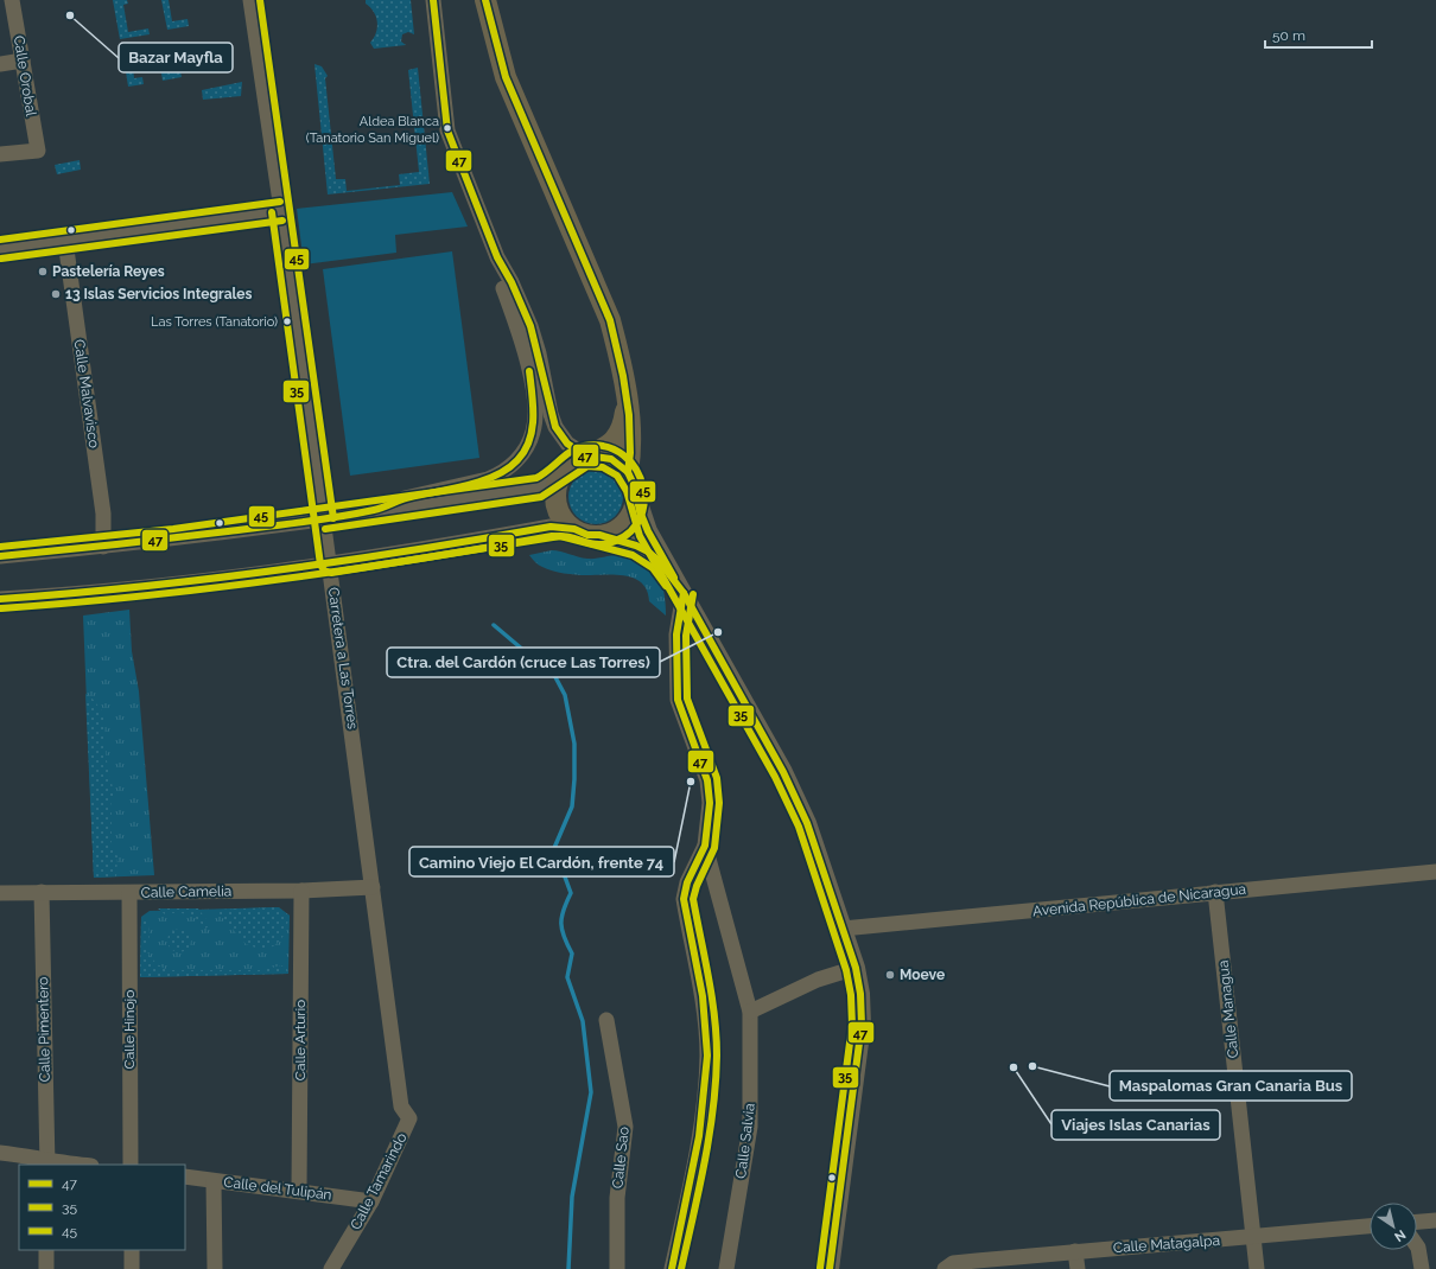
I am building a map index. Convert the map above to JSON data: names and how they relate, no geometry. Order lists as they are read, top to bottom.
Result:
{
  "streets": {
    "street": [
      "Calle Orobal",
      "Calle Malvavisco",
      "Carretera a Las Torres",
      "Calle Camelia",
      "Avenida República de Nicaragua",
      "Calle Managua",
      "Calle Pimentero",
      "Calle Hinojo",
      "Calle Arturio",
      "Calle Salvia",
      "Calle Sao",
      "Calle Tamarindo",
      "Calle del Tulipán",
      "Calle Matagalpa"
    ]
  },
  "crossings": [
    ["Carretera a Las Torres", "Calle Camelia"],
    ["Carretera a Las Torres", "Calle Tamarindo"],
    ["Calle Camelia", "Calle Pimentero"],
    ["Calle Camelia", "Calle Hinojo"],
    ["Calle Camelia", "Calle Arturio"],
    ["Avenida República de Nicaragua", "Calle Managua"],
    ["Calle Managua", "Calle Matagalpa"],
    ["Calle Arturio", "Calle del Tulipán"],
    ["Calle Tamarindo", "Calle del Tulipán"]
  ],
  "places": [
    "Bazar Mayfla",
    "Aldea Blanca (Tanatorio San Miguel)",
    "Pastelería Reyes",
    "13 Islas Servicios Integrales",
    "Las Torres (Tanatorio)",
    "Ctra. del Cardón (cruce Las Torres)",
    "Camino Viejo El Cardón, frente 74",
    "Moeve",
    "Maspalomas Gran Canaria Bus",
    "Viajes Islas Canarias"
  ],
  "lines": ["transit line 47", "transit line 45", "transit line 35"],
  "legend": ["47", "35", "45"],
  "scale_bar": "50 m",
  "north": "bottom right"
}
